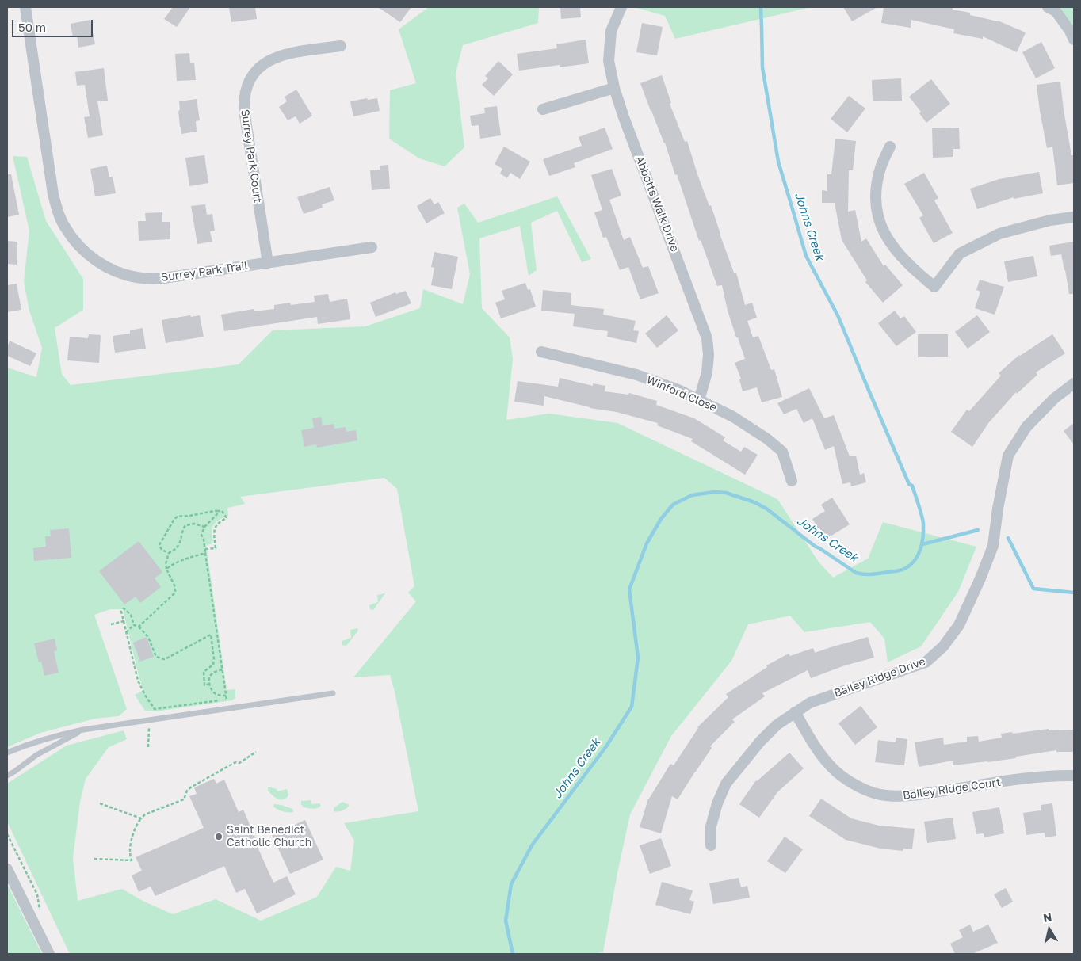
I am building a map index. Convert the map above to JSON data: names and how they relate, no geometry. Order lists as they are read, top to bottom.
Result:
{
  "streets": {
    "street": [
      "Surrey Park Court",
      "Abbotts Walk Drive",
      "Surrey Park Trail",
      "Winford Close",
      "Bailey Ridge Drive",
      "Bailey Ridge Court"
    ]
  },
  "crossings": [
    ["Surrey Park Court", "Surrey Park Trail"],
    ["Abbotts Walk Drive", "Winford Close"],
    ["Bailey Ridge Drive", "Bailey Ridge Court"]
  ],
  "water": ["Johns Creek"],
  "places": ["Saint Benedict Catholic Church"],
  "scale_bar": "50 m",
  "north": "top"
}
